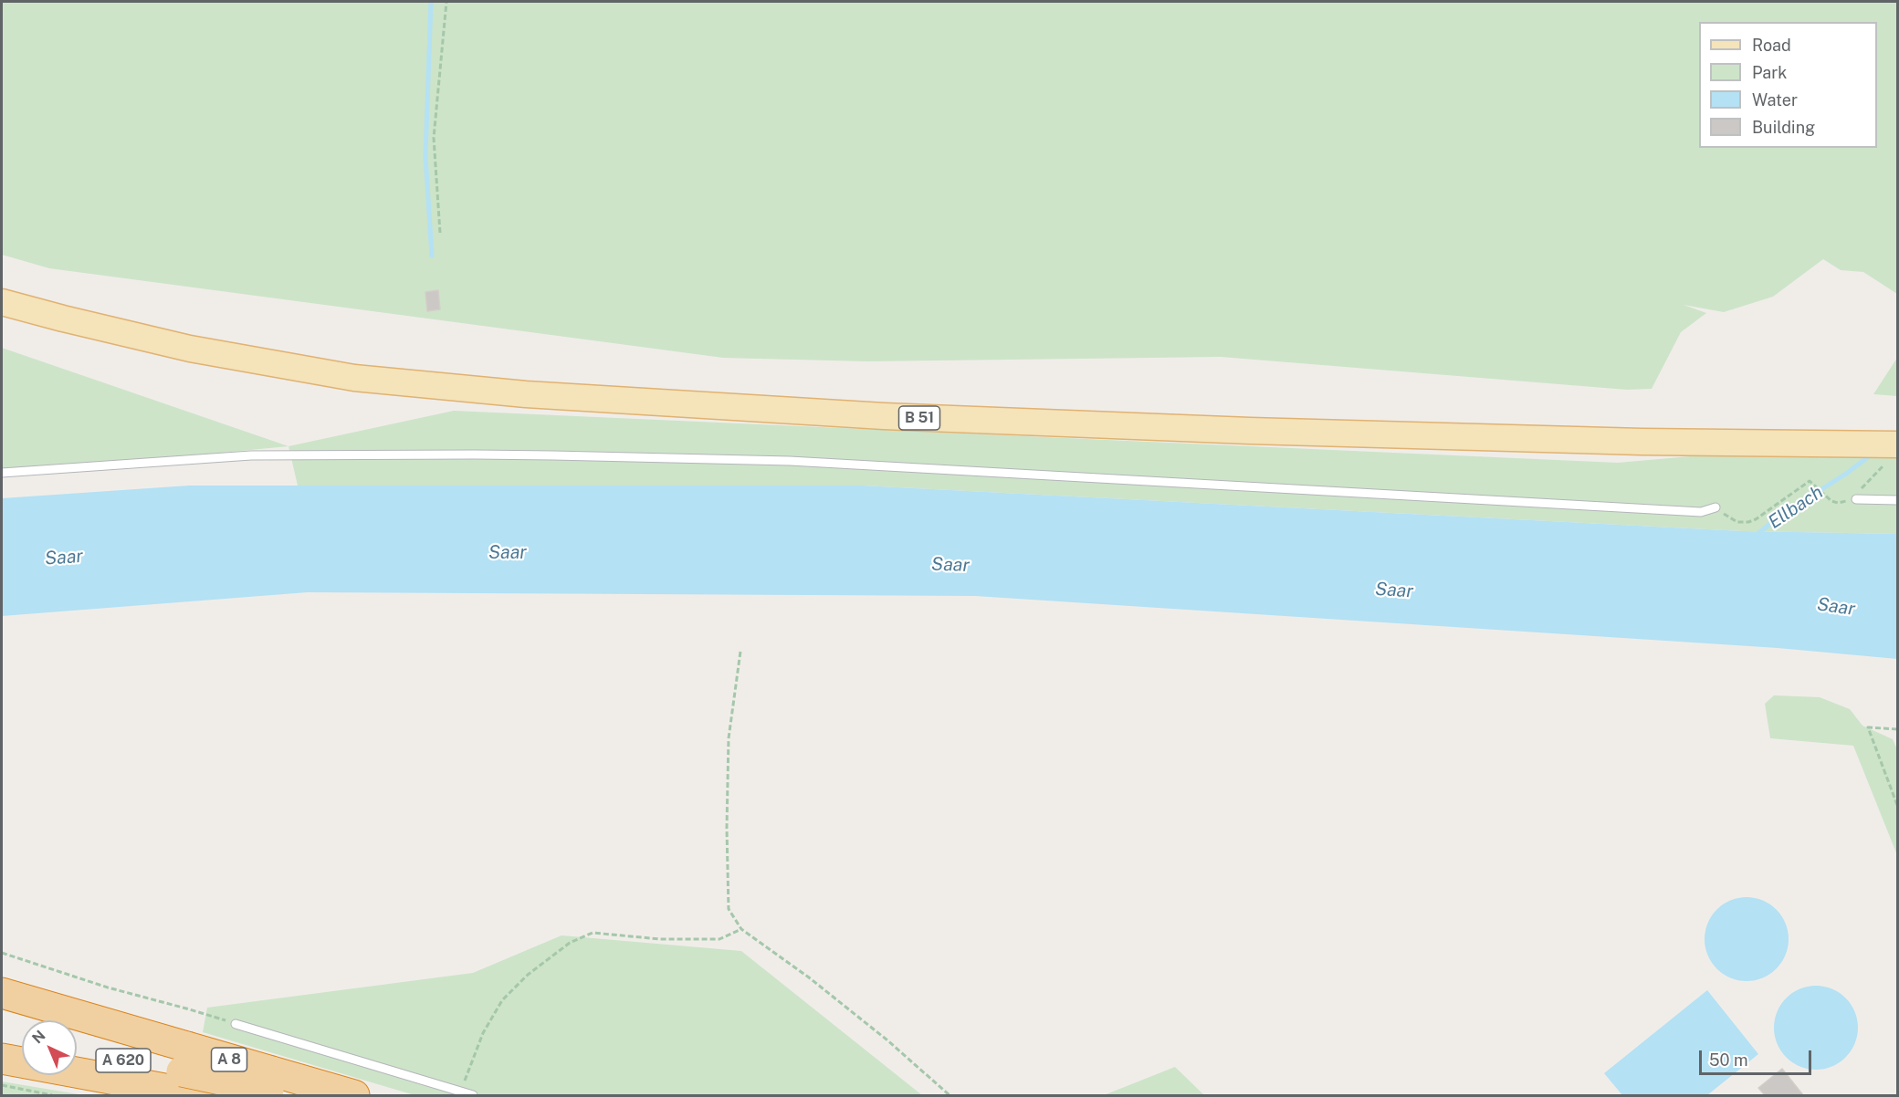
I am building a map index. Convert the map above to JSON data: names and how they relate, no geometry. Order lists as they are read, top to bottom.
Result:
{
  "streets": {
    "highway": ["A 8", "A 620"],
    "main road": ["B 51"]
  },
  "crossings": [
    ["A 8", "A 620"]
  ],
  "water": ["Ellbach", "Saar"],
  "legend": [
    "Road",
    "Park",
    "Water",
    "Building"
  ],
  "scale_bar": "50 m",
  "north": "top left"
}
